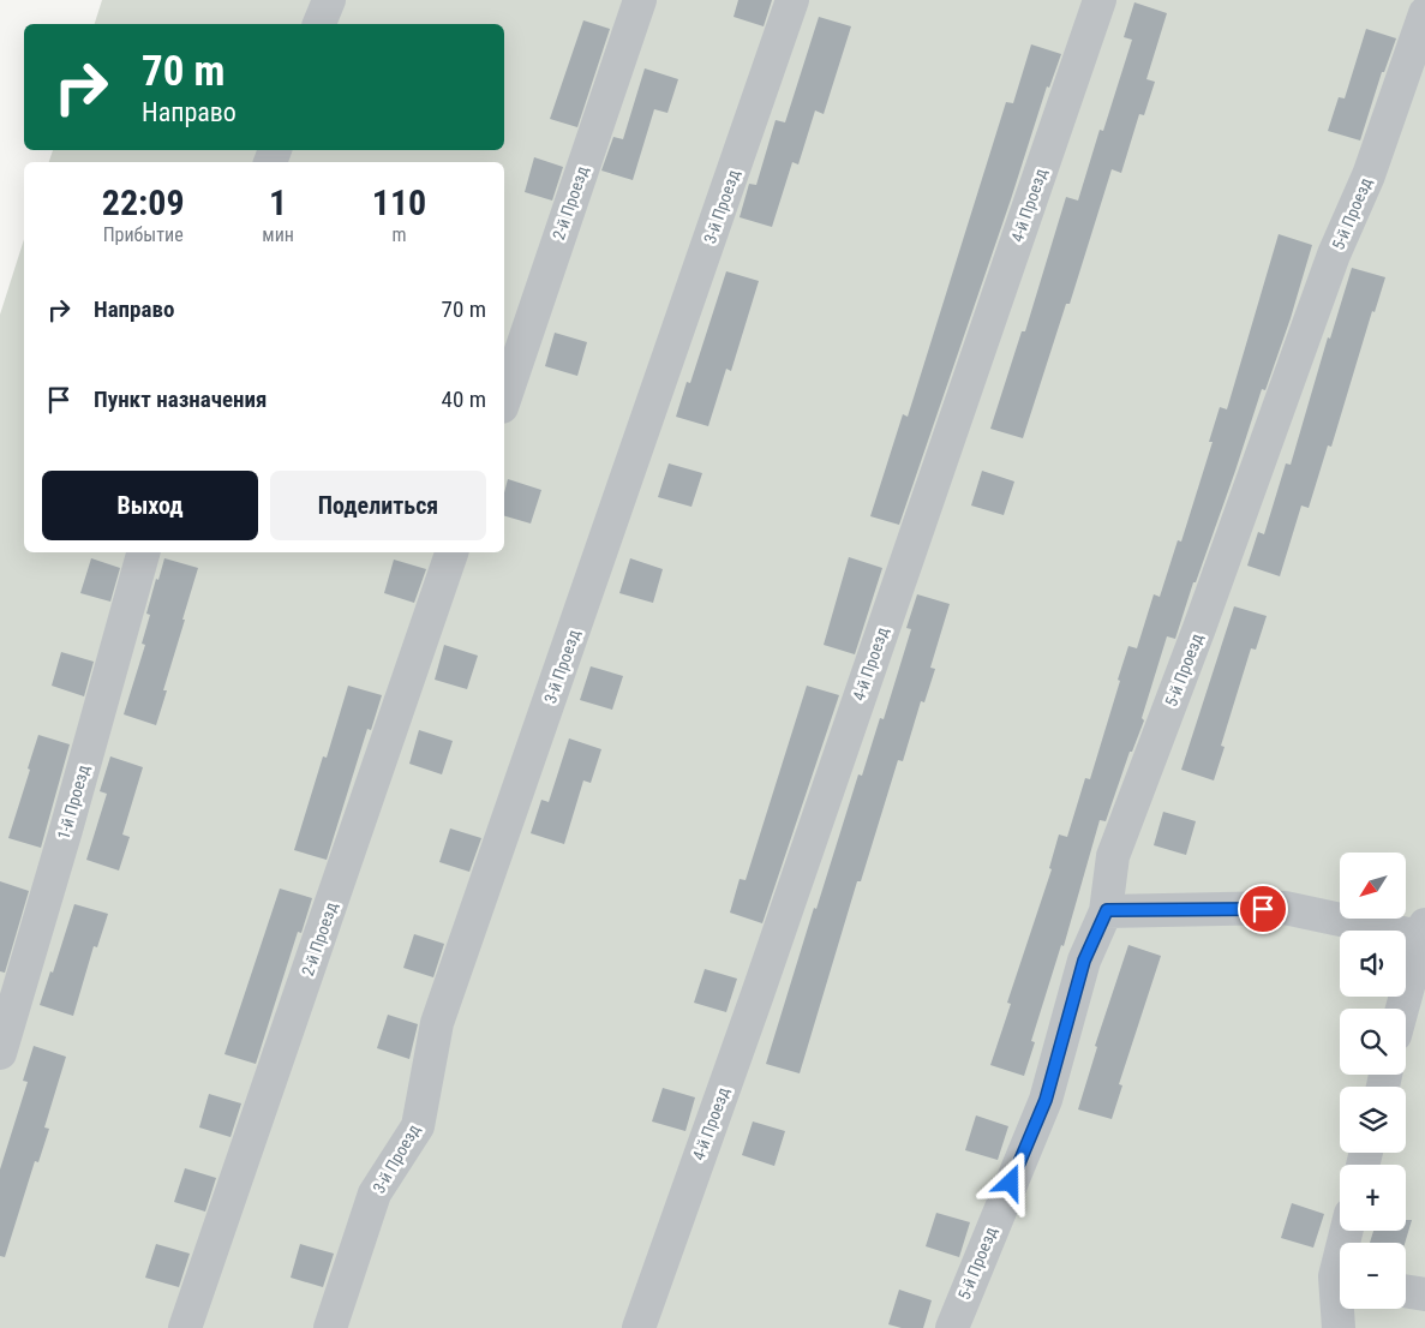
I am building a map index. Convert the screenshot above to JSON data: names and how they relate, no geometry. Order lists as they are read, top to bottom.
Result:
{
  "streets": {
    "street": [
      "2-й Проезд",
      "4-й Проезд",
      "3-й Проезд",
      "5-й Проезд",
      "1-й Проезд"
    ]
  },
  "north": "bottom left",
  "page": {
    "turn": ["70 m", "Направо"],
    "eta": [
      "22:09",
      "Прибытие",
      "1",
      "мин",
      "110",
      "m"
    ],
    "list": [
      {
        "name": "Направо",
        "value": "70 m"
      },
      {
        "name": "Пункт назначения",
        "value": "40 m"
      }
    ],
    "buttons": ["Выход", "Поделиться"],
    "map_buttons": ["+", "−"]
  }
}
